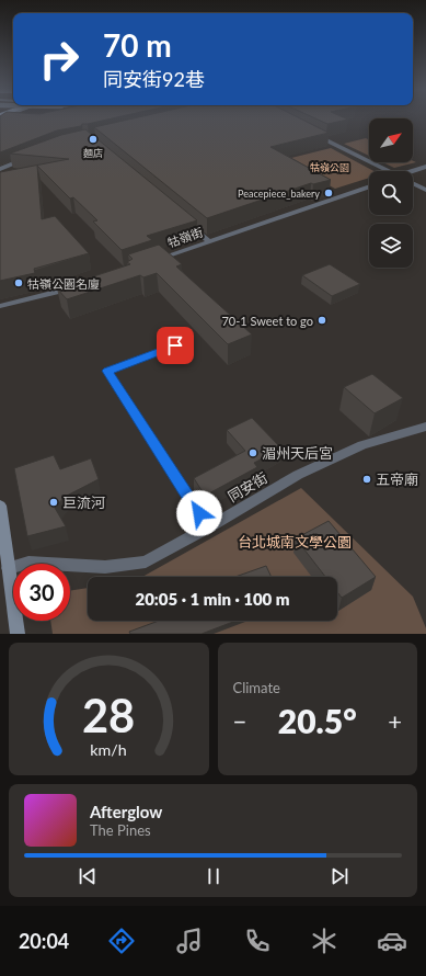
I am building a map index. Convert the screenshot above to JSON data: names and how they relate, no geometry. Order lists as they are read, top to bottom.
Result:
{
  "streets": {
    "street": ["牯嶺街", "同安街"]
  },
  "parks": ["牯嶺公園", "台北城南文學公園"],
  "places": [
    "麵店",
    "Peacepiece_bakery",
    "牯嶺公園名廈",
    "70-1 Sweet to go",
    "湄州天后宮",
    "五帝廟",
    "巨流河"
  ],
  "north": "top right",
  "page": {
    "turn": ["70 m", "同安街92巷"],
    "limit": "30",
    "trip": "20:05 · 1 min · 100 m",
    "tile": "Climate",
    "heat": ["−", "20.5°", "+"],
    "song": ["Afterglow", "The Pines"],
    "tabs": "20:04",
    "gauge": ["28", "km/h"]
  }
}
